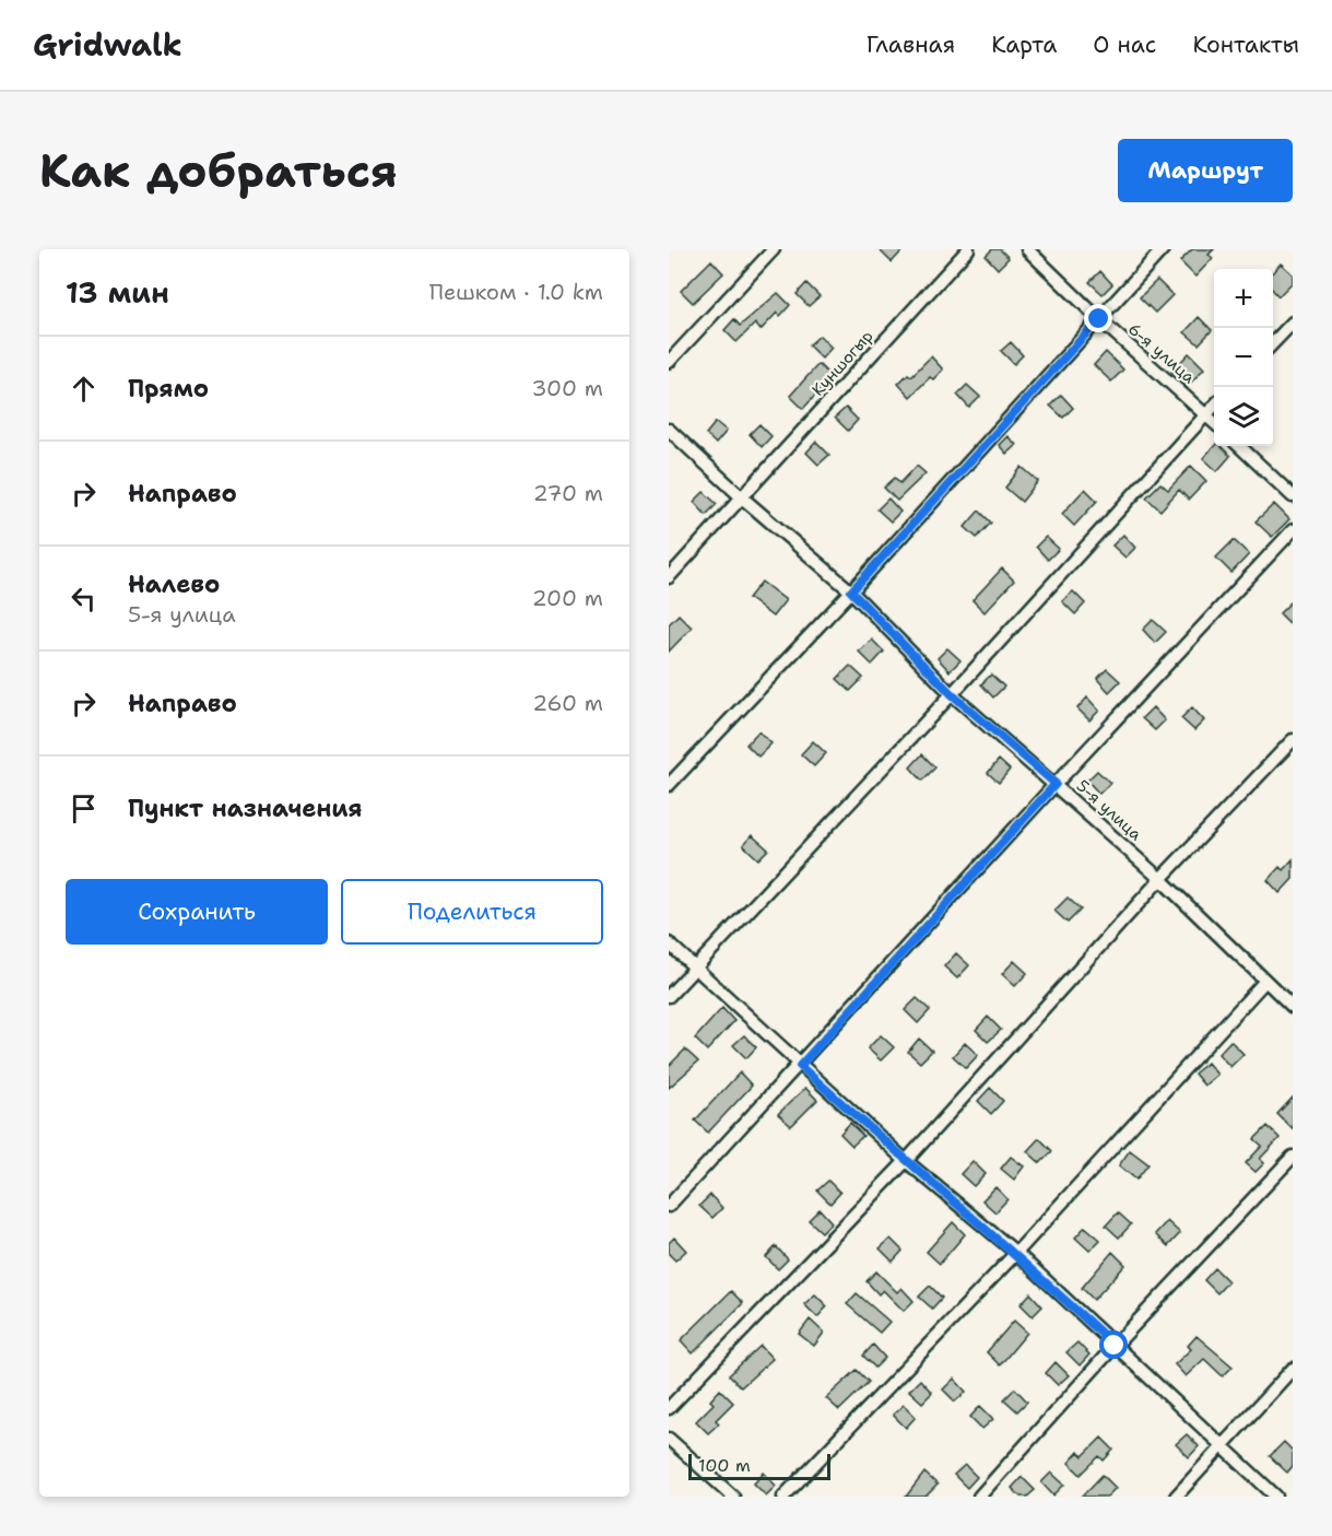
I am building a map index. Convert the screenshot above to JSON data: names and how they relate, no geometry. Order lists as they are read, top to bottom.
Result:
{
  "streets": {
    "street": ["6-я улица", "Куншогыр", "5-я улица"]
  },
  "crossings": [
    ["Куншогыр", "5-я улица"]
  ],
  "scale_bar": "100 m",
  "page": {
    "header": "Gridwalk",
    "nav": [
      "Главная",
      "Карта",
      "О нас",
      "Контакты"
    ],
    "buttons": [
      "Маршрут",
      ["Сохранить", "Поделиться"]
    ],
    "title": "Как добраться",
    "heading": ["13 мин", "Пешком · 1.0 km"],
    "map_buttons": ["+", "−"],
    "list": [
      ["Прямо", "300 m"],
      ["Направо", "270 m"],
      ["Налево", "5-я улица", "200 m"],
      ["Направо", "260 m"],
      "Пункт назначения"
    ],
    "scale": "100 m"
  }
}
